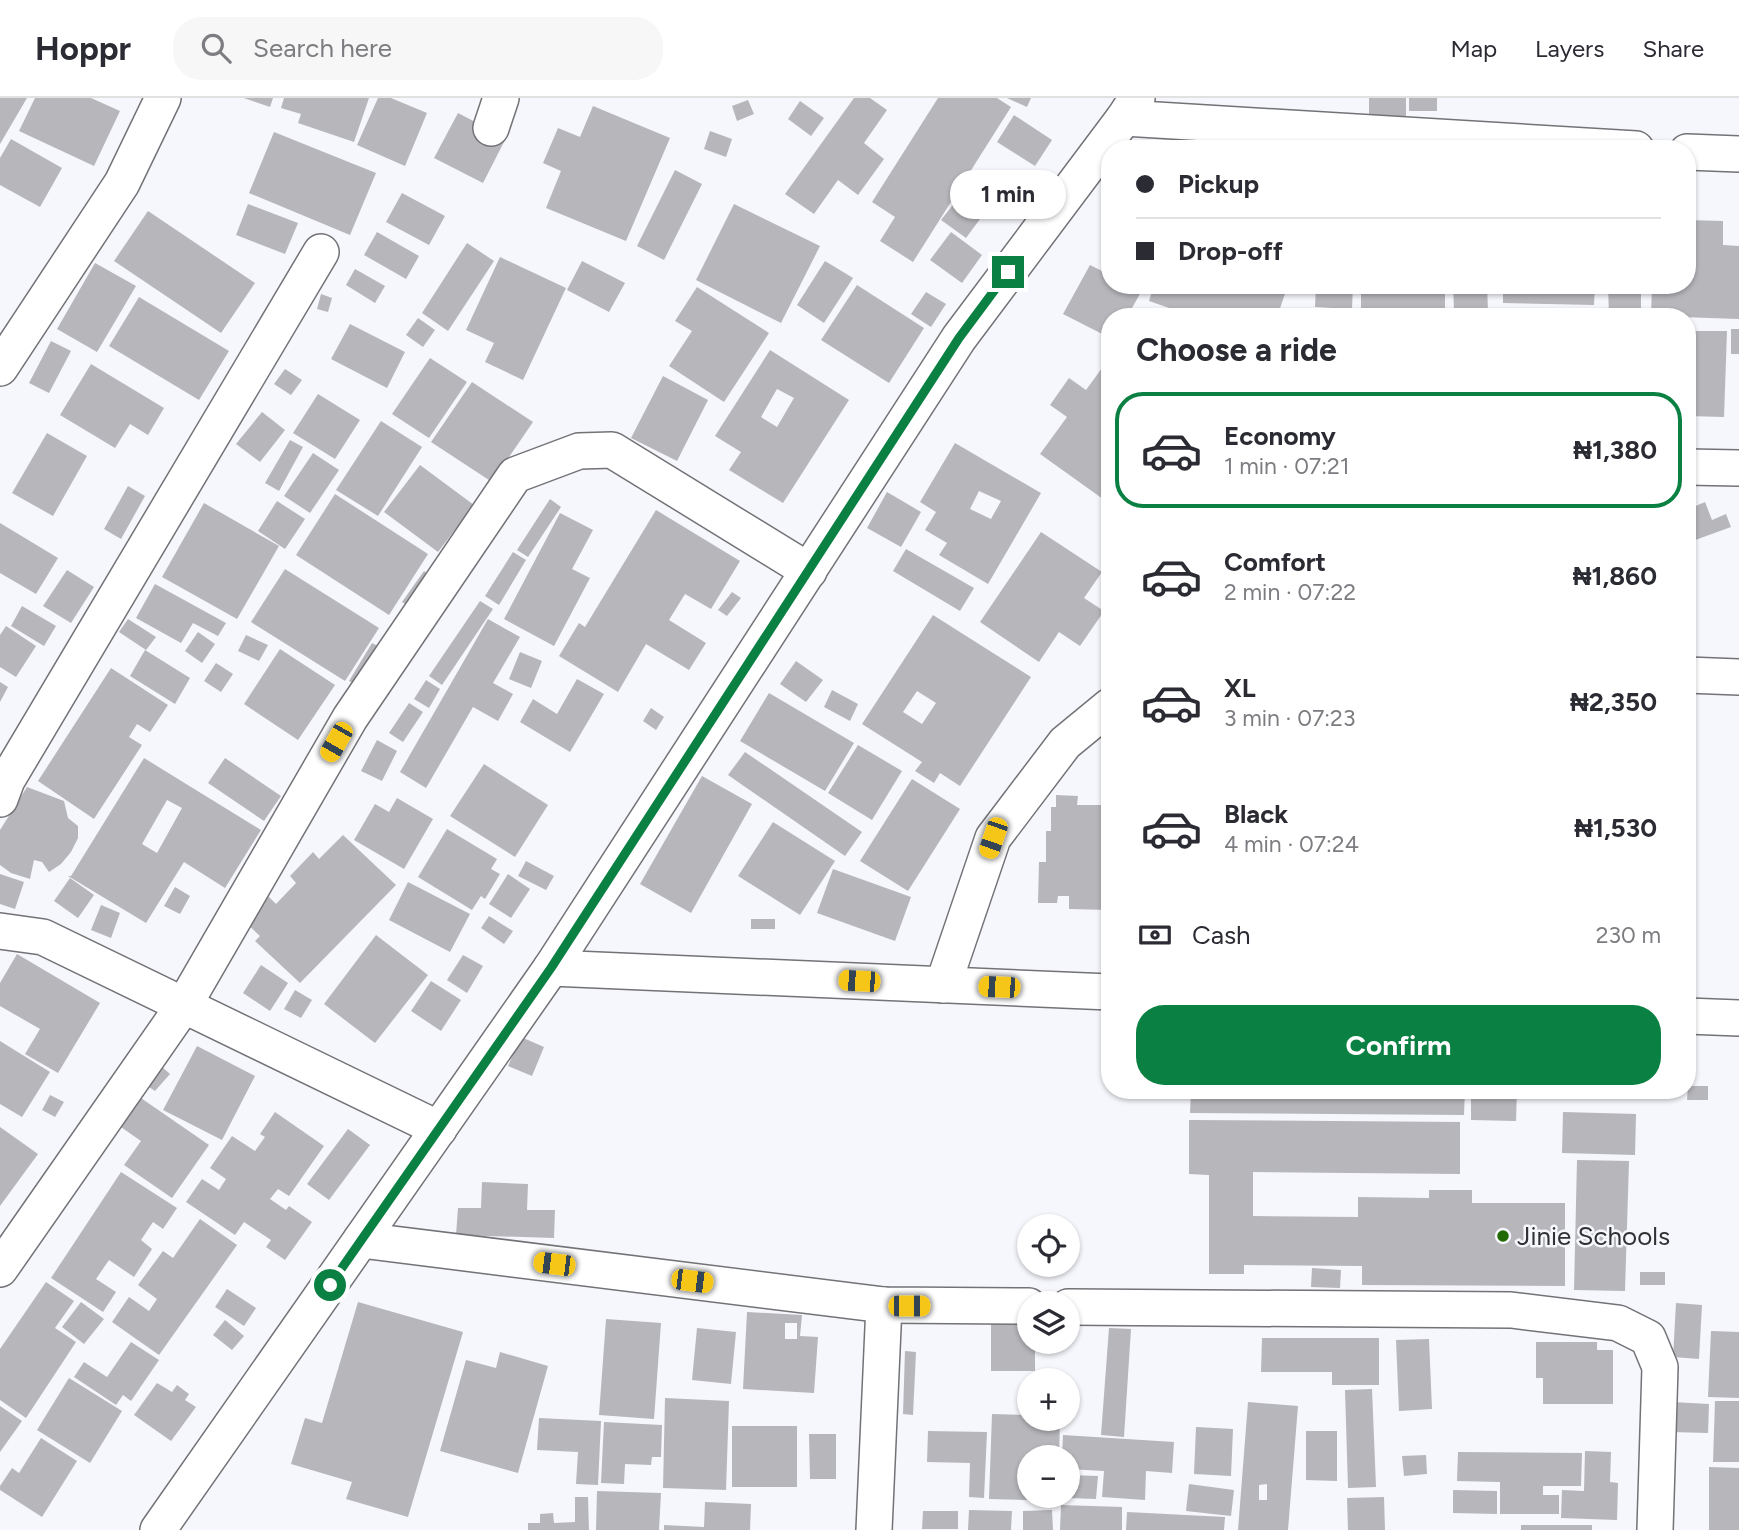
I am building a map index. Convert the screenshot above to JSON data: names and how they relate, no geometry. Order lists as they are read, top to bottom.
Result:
{
  "places": ["Jinie Schools"],
  "page": {
    "header": "Hoppr",
    "search": "Search here",
    "nav": ["Map", "Layers", "Share"],
    "banner": ["Pickup", "Drop-off"],
    "bubble": "1 min",
    "heading": "Choose a ride",
    "list": [
      {
        "name": "Economy",
        "note": "1 min · 07:21",
        "value": "₦1,380"
      },
      {
        "name": "Comfort",
        "note": "2 min · 07:22",
        "value": "₦1,860"
      },
      {
        "name": "XL",
        "note": "3 min · 07:23",
        "value": "₦2,350"
      },
      {
        "name": "Black",
        "note": "4 min · 07:24",
        "value": "₦1,530"
      }
    ],
    "pay": ["Cash", "230 m"],
    "buttons": "Confirm",
    "map_buttons": ["+", "−"]
  }
}
